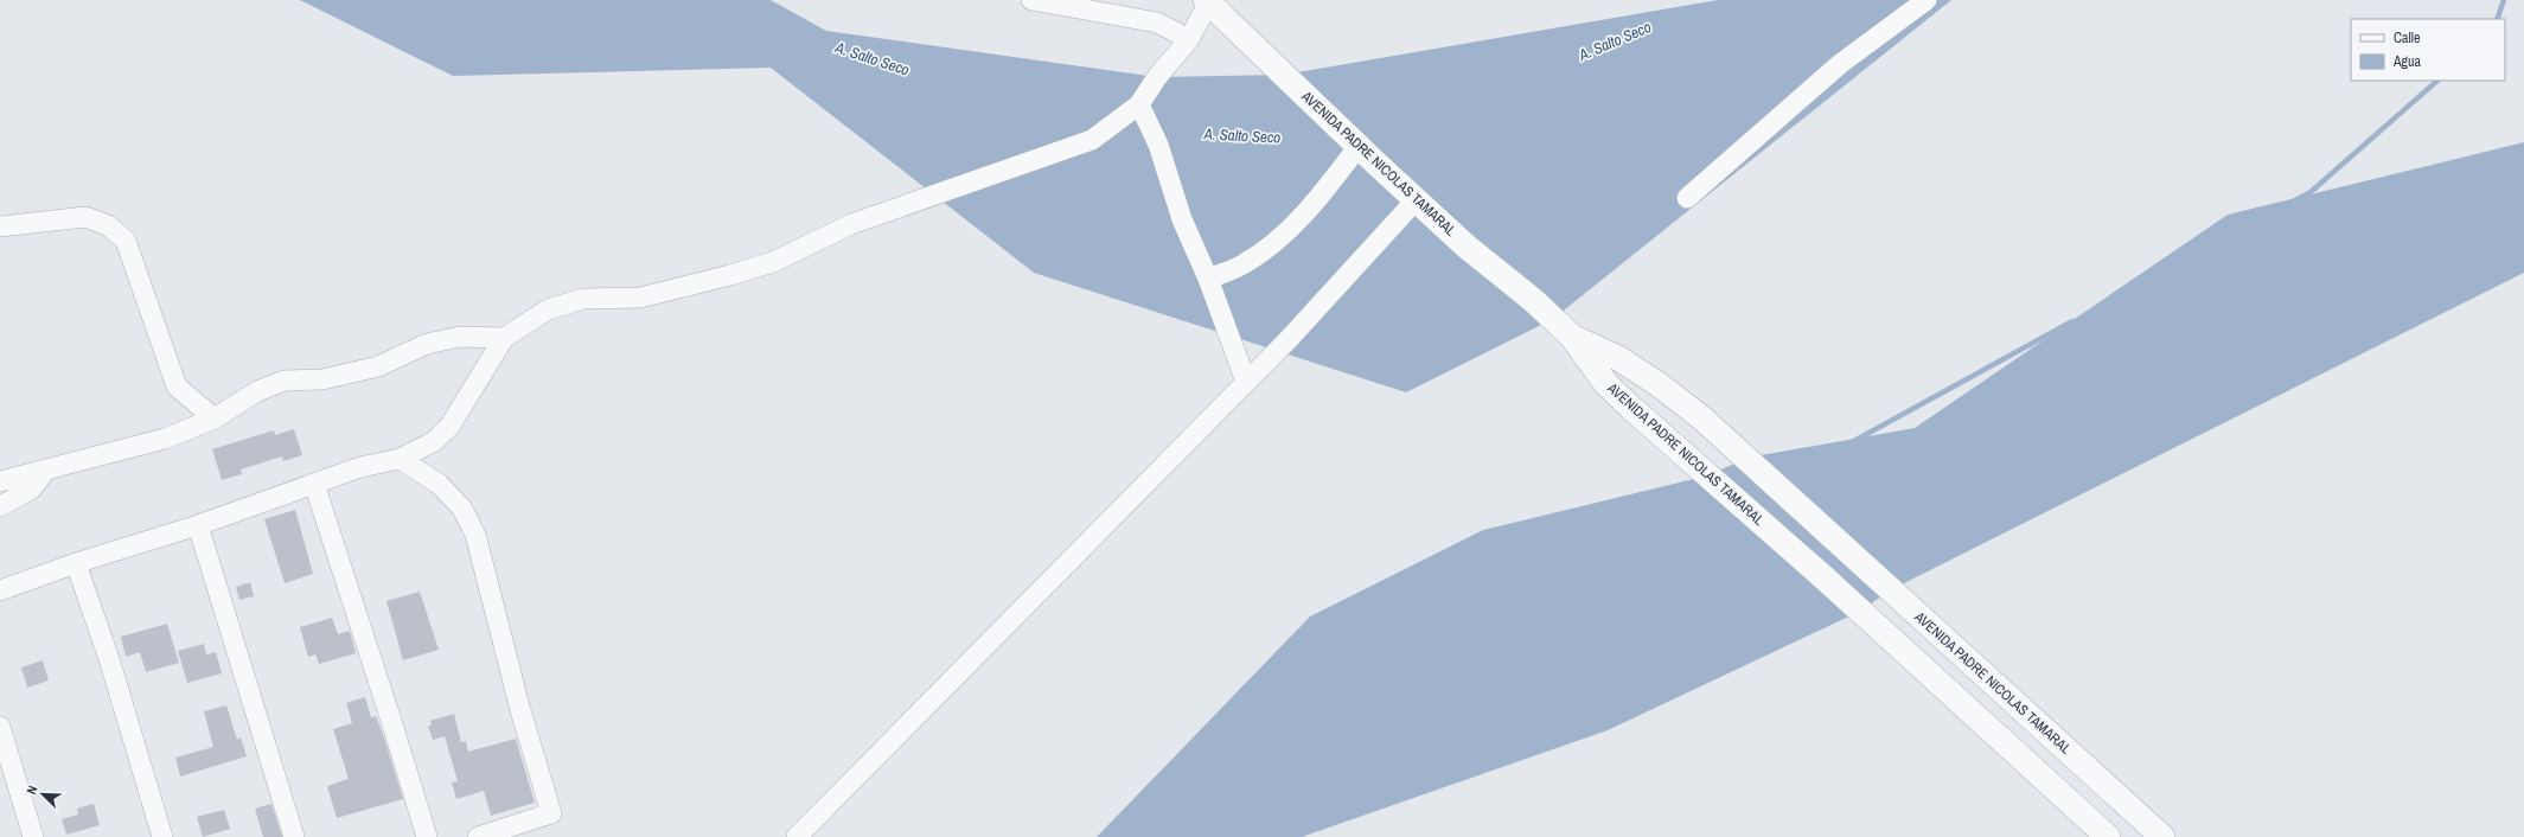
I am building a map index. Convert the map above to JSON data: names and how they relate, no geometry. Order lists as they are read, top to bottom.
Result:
{
  "streets": {
    "street": ["AVENIDA PADRE NICOLAS TAMARAL"]
  },
  "water": ["A. Salto Seco"],
  "legend": ["Calle", "Agua"],
  "north": "top left"
}
